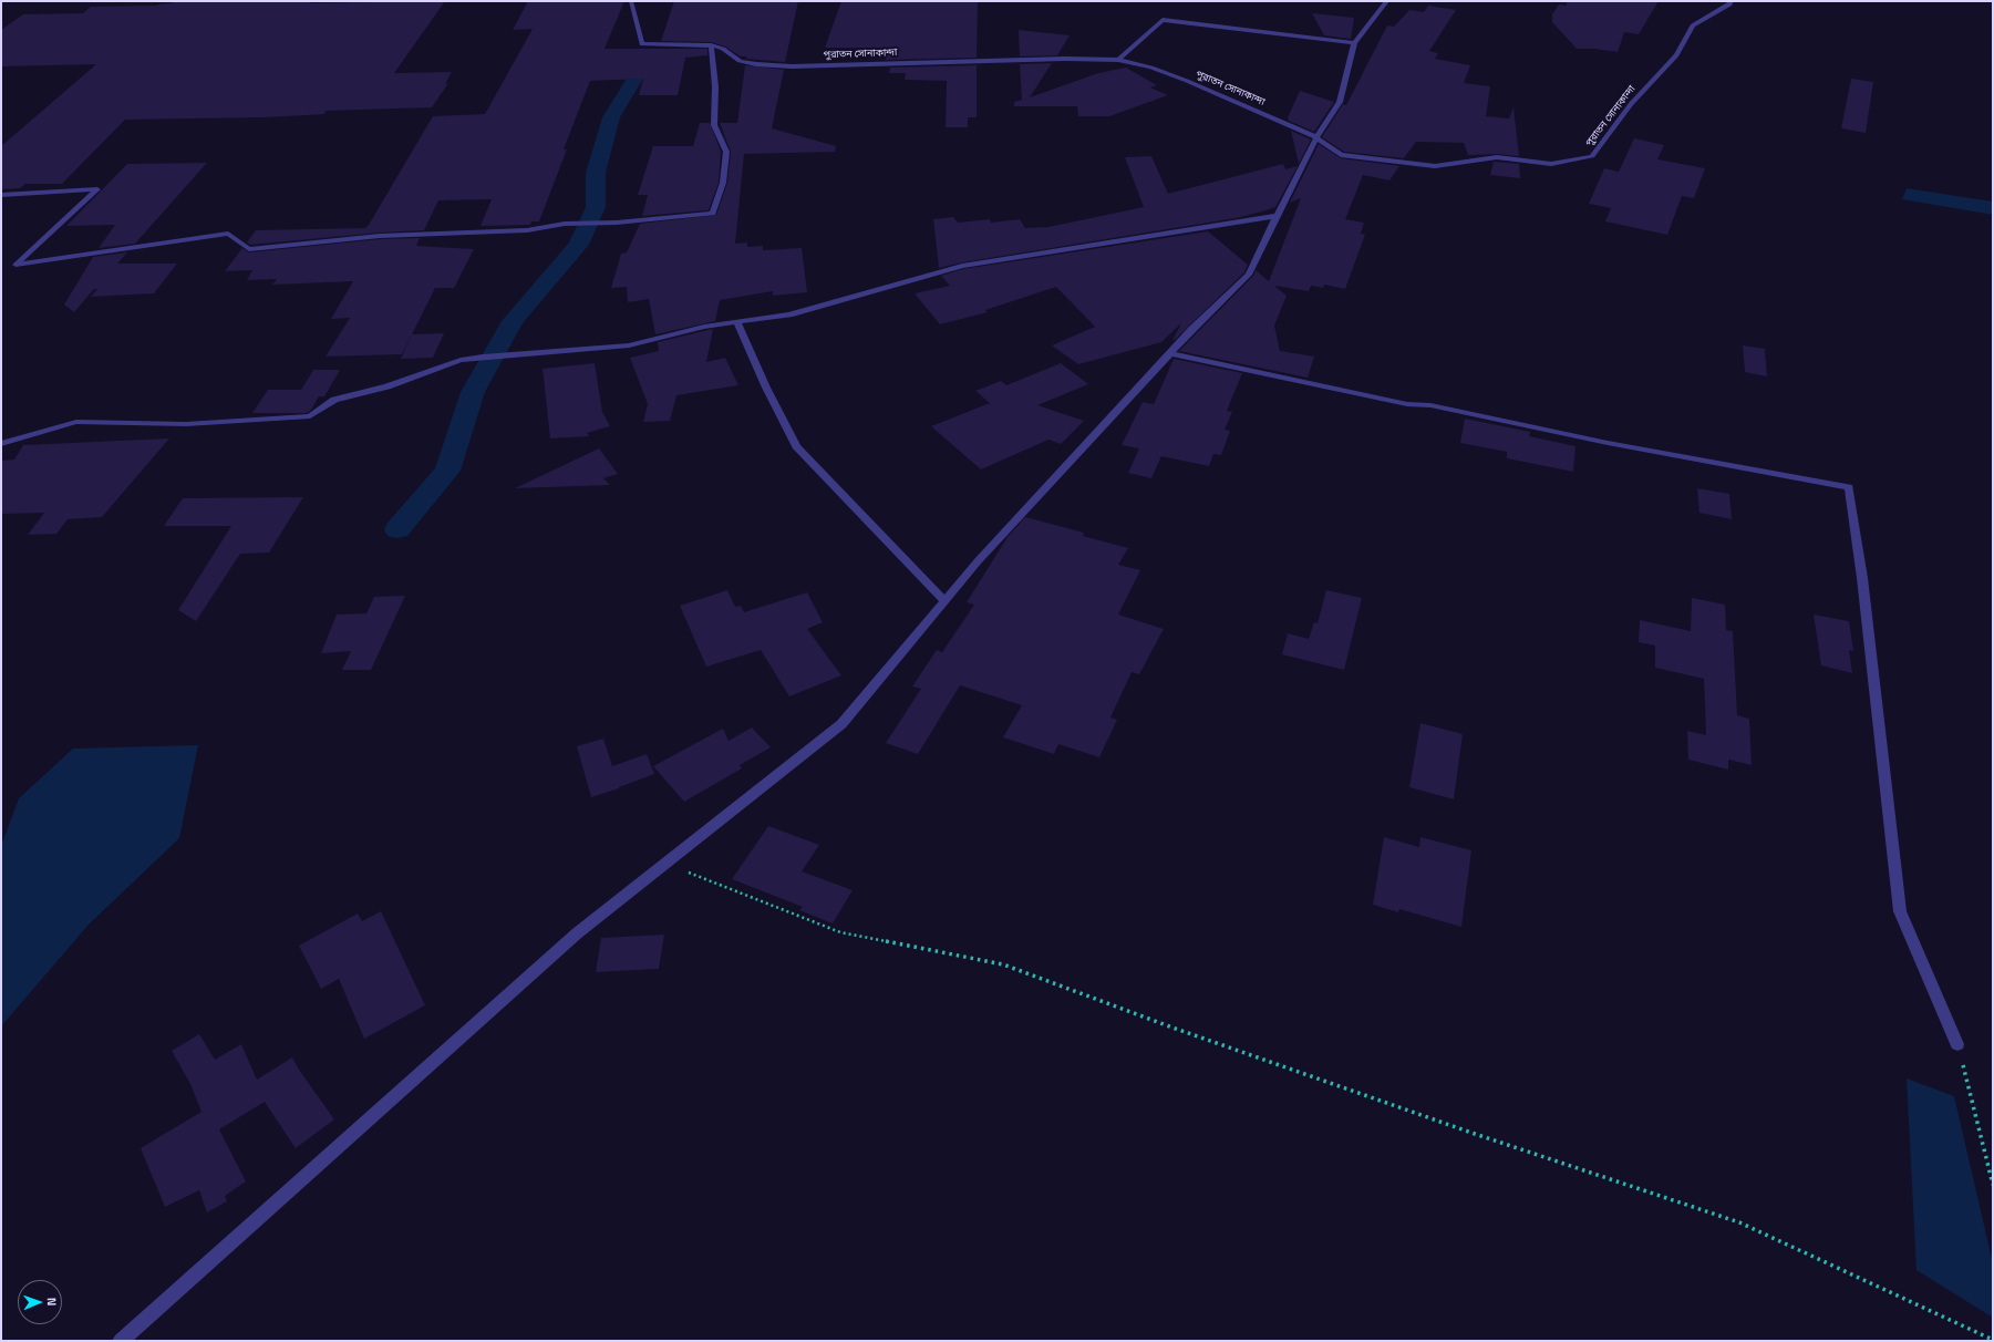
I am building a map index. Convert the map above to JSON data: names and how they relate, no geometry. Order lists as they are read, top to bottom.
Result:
{
  "streets": {
    "street": ["পুরাতন সোনাকান্দা"]
  },
  "north": "right"
}
